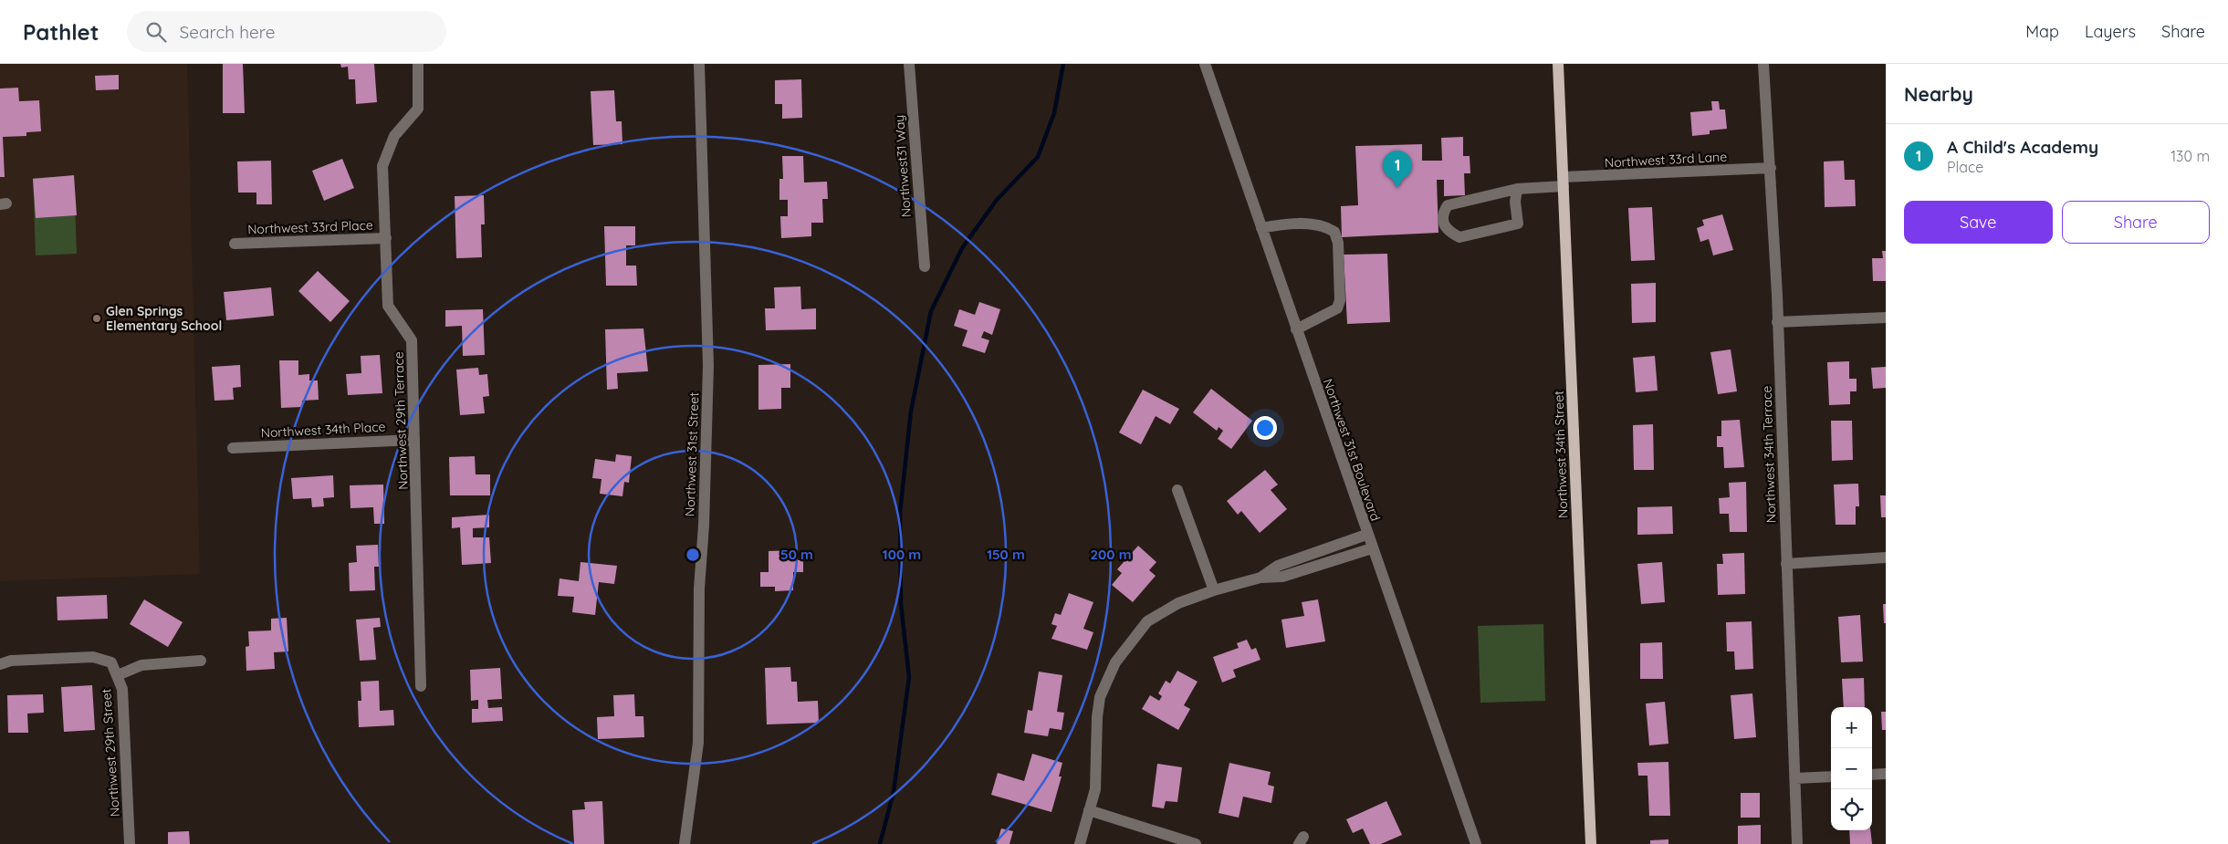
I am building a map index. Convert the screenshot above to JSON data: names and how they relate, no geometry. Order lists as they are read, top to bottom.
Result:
{
  "streets": {
    "main road": ["Northwest 34th Street"],
    "street": [
      "Northwest 33rd Lane",
      "Northwest31 Way",
      "Northwest 33rd Place",
      "Northwest 29th Terrace",
      "Northwest 34th Place",
      "Northwest 31st Boulevard",
      "Northwest 31st Street",
      "Northwest 34th Terrace",
      "Northwest 29th Street"
    ]
  },
  "crossings": [
    ["Northwest 33rd Lane", "Northwest 34th Street"],
    ["Northwest 33rd Lane", "Northwest 34th Terrace"],
    ["Northwest 33rd Place", "Northwest 29th Terrace"],
    ["Northwest 29th Terrace", "Northwest 34th Place"]
  ],
  "places": ["Glen Springs Elementary School"],
  "page": {
    "header": "Pathlet",
    "search": "Search here",
    "nav": ["Map", "Layers", "Share"],
    "heading": "Nearby",
    "list": [
      {
        "mark": "1",
        "name": "A Child's Academy",
        "note": "Place",
        "value": "130 m"
      }
    ],
    "pins": "1",
    "buttons": ["Save", "Share"],
    "map_buttons": ["+", "−"]
  },
  "rings": [
    "50 m",
    "100 m",
    "150 m",
    "200 m"
  ]
}
